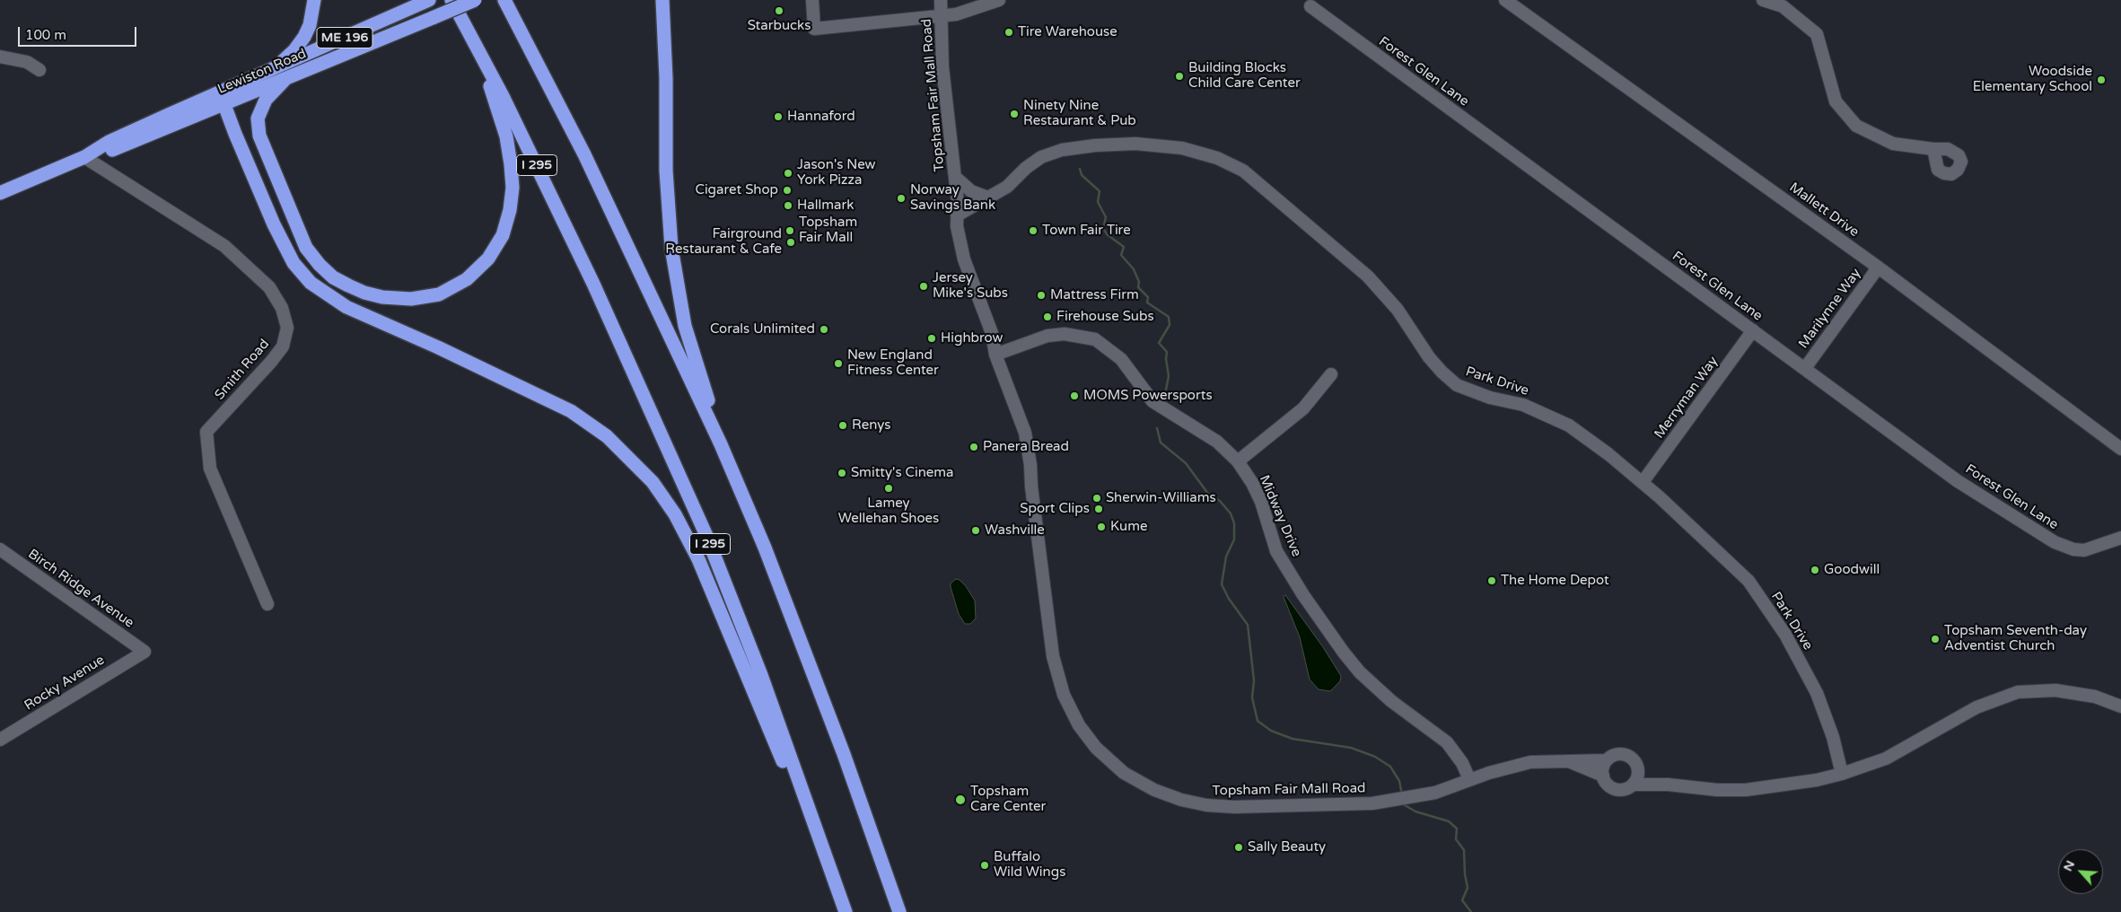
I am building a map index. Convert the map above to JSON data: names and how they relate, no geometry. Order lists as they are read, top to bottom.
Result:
{
  "streets": {
    "highway": ["ME 196", "Lewiston Road", "I 295"],
    "street": [
      "Forest Glen Lane",
      "Topsham Fair Mall Road",
      "Mallett Drive",
      "Marilynne Way",
      "Smith Road",
      "Park Drive",
      "Merryman Way",
      "Midway Drive",
      "Birch Ridge Avenue",
      "Rocky Avenue"
    ]
  },
  "crossings": [
    ["Lewiston Road", "Smith Road"],
    ["Forest Glen Lane", "Marilynne Way"],
    ["Forest Glen Lane", "Merryman Way"],
    ["Topsham Fair Mall Road", "Park Drive"],
    ["Topsham Fair Mall Road", "Midway Drive"],
    ["Mallett Drive", "Marilynne Way"],
    ["Park Drive", "Merryman Way"],
    ["Birch Ridge Avenue", "Rocky Avenue"]
  ],
  "places": [
    "Starbucks",
    "Tire Warehouse",
    "Building Blocks Child Care Center",
    "Woodside Elementary School",
    "Ninety Nine Restaurant & Pub",
    "Hannaford",
    "Jason's New York Pizza",
    "Cigaret Shop",
    "Norway Savings Bank",
    "Hallmark",
    "Topsham Fair Mall",
    "Town Fair Tire",
    "Fairground Restaurant & Cafe",
    "Jersey Mike's Subs",
    "Mattress Firm",
    "Firehouse Subs",
    "Corals Unlimited",
    "Highbrow",
    "New England Fitness Center",
    "MOMS Powersports",
    "Renys",
    "Panera Bread",
    "Smitty's Cinema",
    "Lamey Wellehan Shoes",
    "Sherwin-Williams",
    "Sport Clips",
    "Kume",
    "Washville",
    "Goodwill",
    "The Home Depot",
    "Topsham Seventh-day Adventist Church",
    "Topsham Care Center",
    "Sally Beauty",
    "Buffalo Wild Wings"
  ],
  "scale_bar": "100 m",
  "north": "top left"
}
